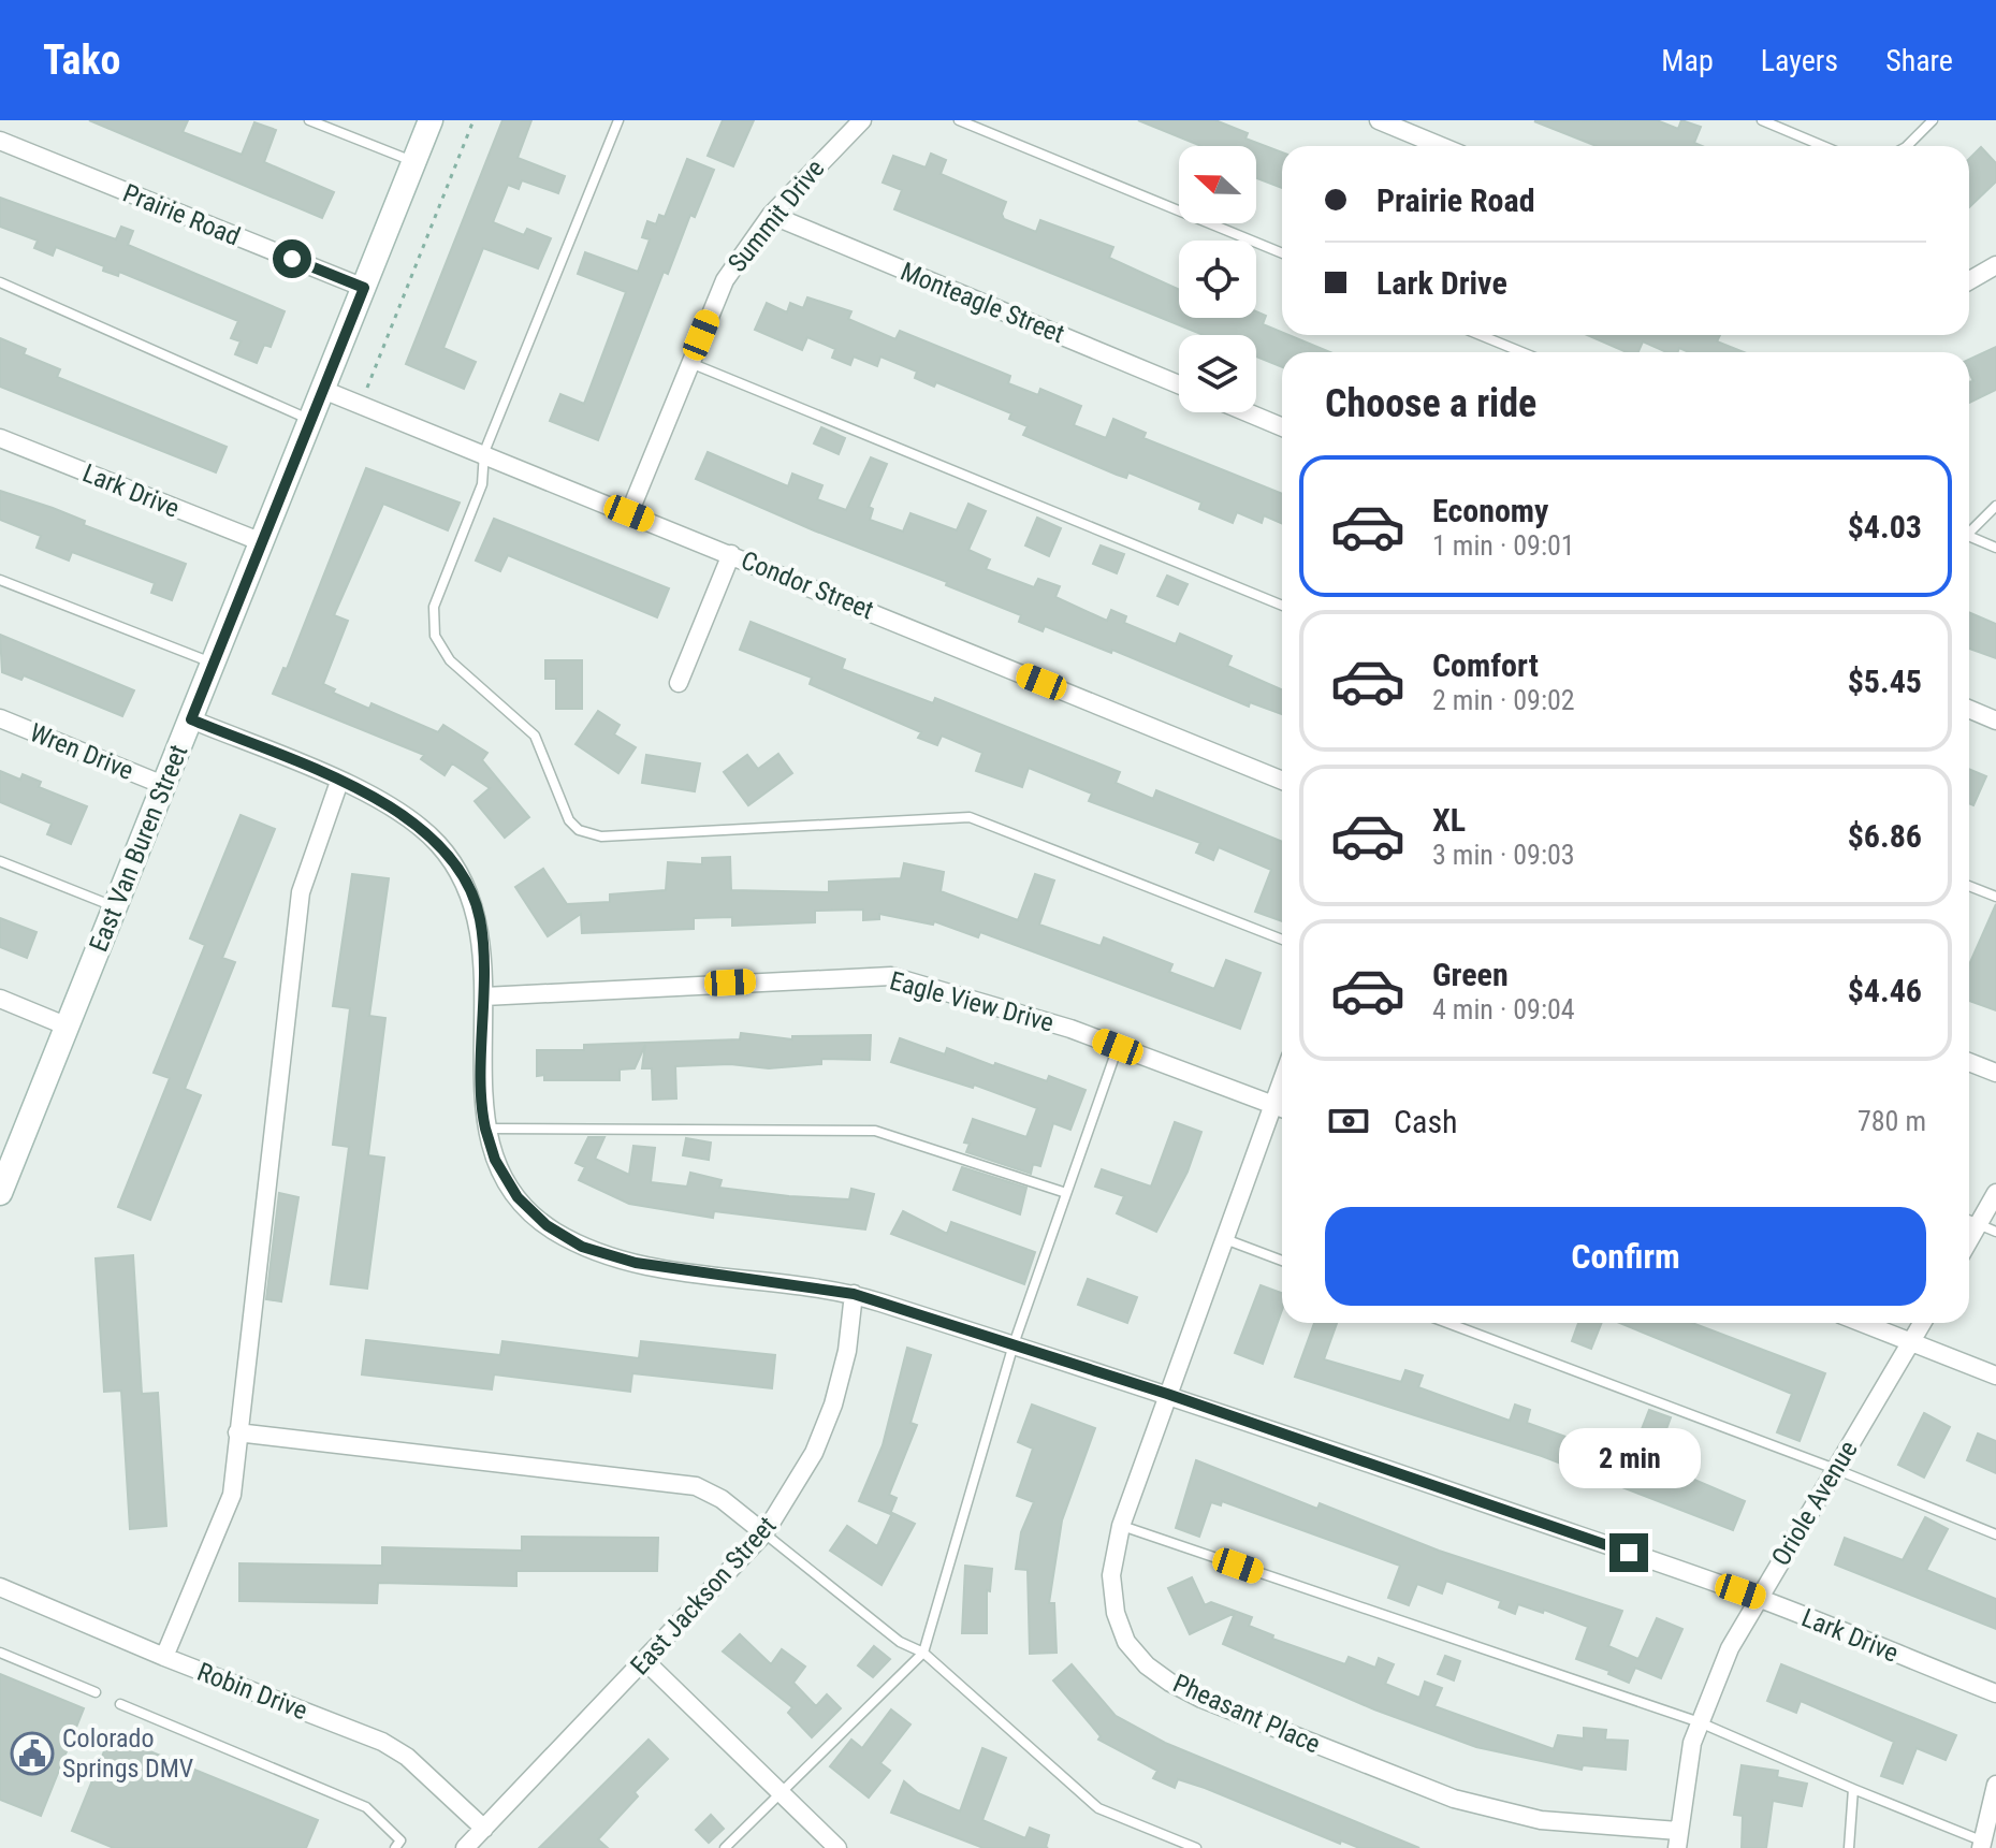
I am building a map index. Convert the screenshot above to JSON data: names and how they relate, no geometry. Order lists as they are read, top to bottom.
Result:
{
  "streets": {
    "street": [
      "Prairie Road",
      "Summit Drive",
      "Monteagle Street",
      "Lark Drive",
      "Condor Street",
      "Wren Drive",
      "East Van Buren Street",
      "Eagle View Drive",
      "Oriole Avenue",
      "East Jackson Street",
      "Robin Drive",
      "Pheasant Place"
    ]
  },
  "crossings": [
    ["Prairie Road", "East Van Buren Street"],
    ["Summit Drive", "Monteagle Street"],
    ["Summit Drive", "Condor Street"],
    ["Lark Drive", "East Van Buren Street"],
    ["Lark Drive", "Eagle View Drive"],
    ["Lark Drive", "Oriole Avenue"],
    ["Lark Drive", "East Jackson Street"],
    ["Lark Drive", "Pheasant Place"],
    ["Condor Street", "East Van Buren Street"],
    ["Wren Drive", "East Van Buren Street"],
    ["Eagle View Drive", "Pheasant Place"],
    ["Oriole Avenue", "Pheasant Place"],
    ["East Jackson Street", "Robin Drive"]
  ],
  "places": {
    "public building": ["Colorado Springs DMV"]
  },
  "north": "left",
  "page": {
    "header": "Tako",
    "nav": ["Map", "Layers", "Share"],
    "banner": ["Prairie Road", "Lark Drive"],
    "heading": "Choose a ride",
    "list": [
      {
        "name": "Economy",
        "note": "1 min · 09:01",
        "value": "$4.03"
      },
      {
        "name": "Comfort",
        "note": "2 min · 09:02",
        "value": "$5.45"
      },
      {
        "name": "XL",
        "note": "3 min · 09:03",
        "value": "$6.86"
      },
      {
        "name": "Green",
        "note": "4 min · 09:04",
        "value": "$4.46"
      }
    ],
    "pay": ["Cash", "780 m"],
    "buttons": "Confirm",
    "bubble": "2 min"
  }
}
